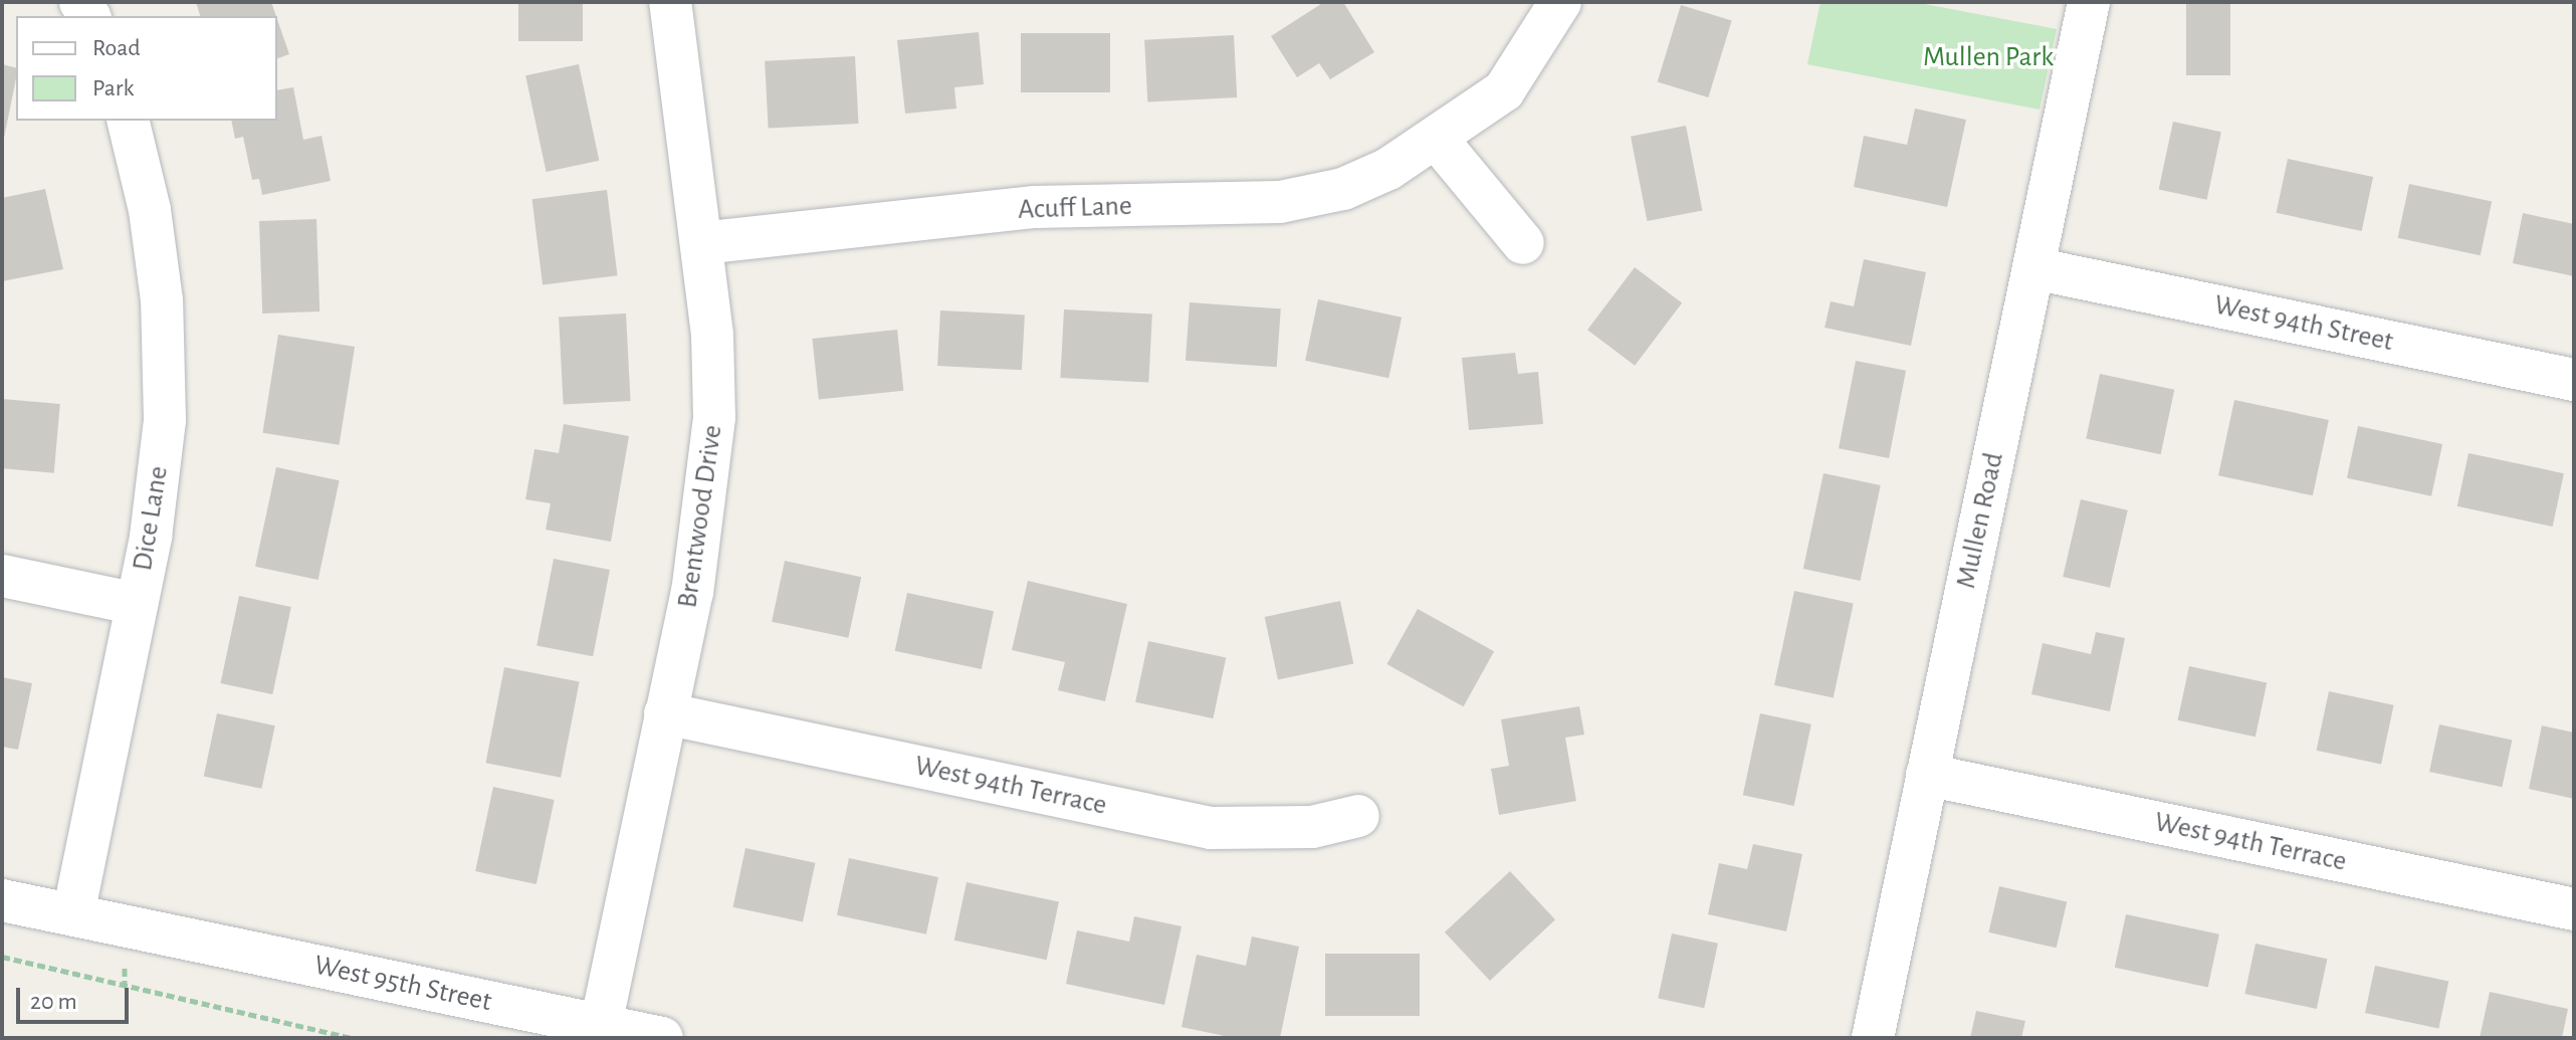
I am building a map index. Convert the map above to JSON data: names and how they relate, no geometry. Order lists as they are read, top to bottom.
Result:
{
  "streets": {
    "street": [
      "Acuff Lane",
      "West 94th Street",
      "Brentwood Drive",
      "Dice Lane",
      "Mullen Road",
      "West 94th Terrace",
      "West 95th Street"
    ]
  },
  "crossings": [
    ["Acuff Lane", "Brentwood Drive"],
    ["West 94th Street", "Mullen Road"],
    ["Brentwood Drive", "West 94th Terrace"],
    ["Brentwood Drive", "West 95th Street"],
    ["Dice Lane", "West 95th Street"],
    ["Mullen Road", "West 94th Terrace"]
  ],
  "parks": ["Mullen Park"],
  "legend": ["Road", "Park"],
  "scale_bar": "20 m"
}
